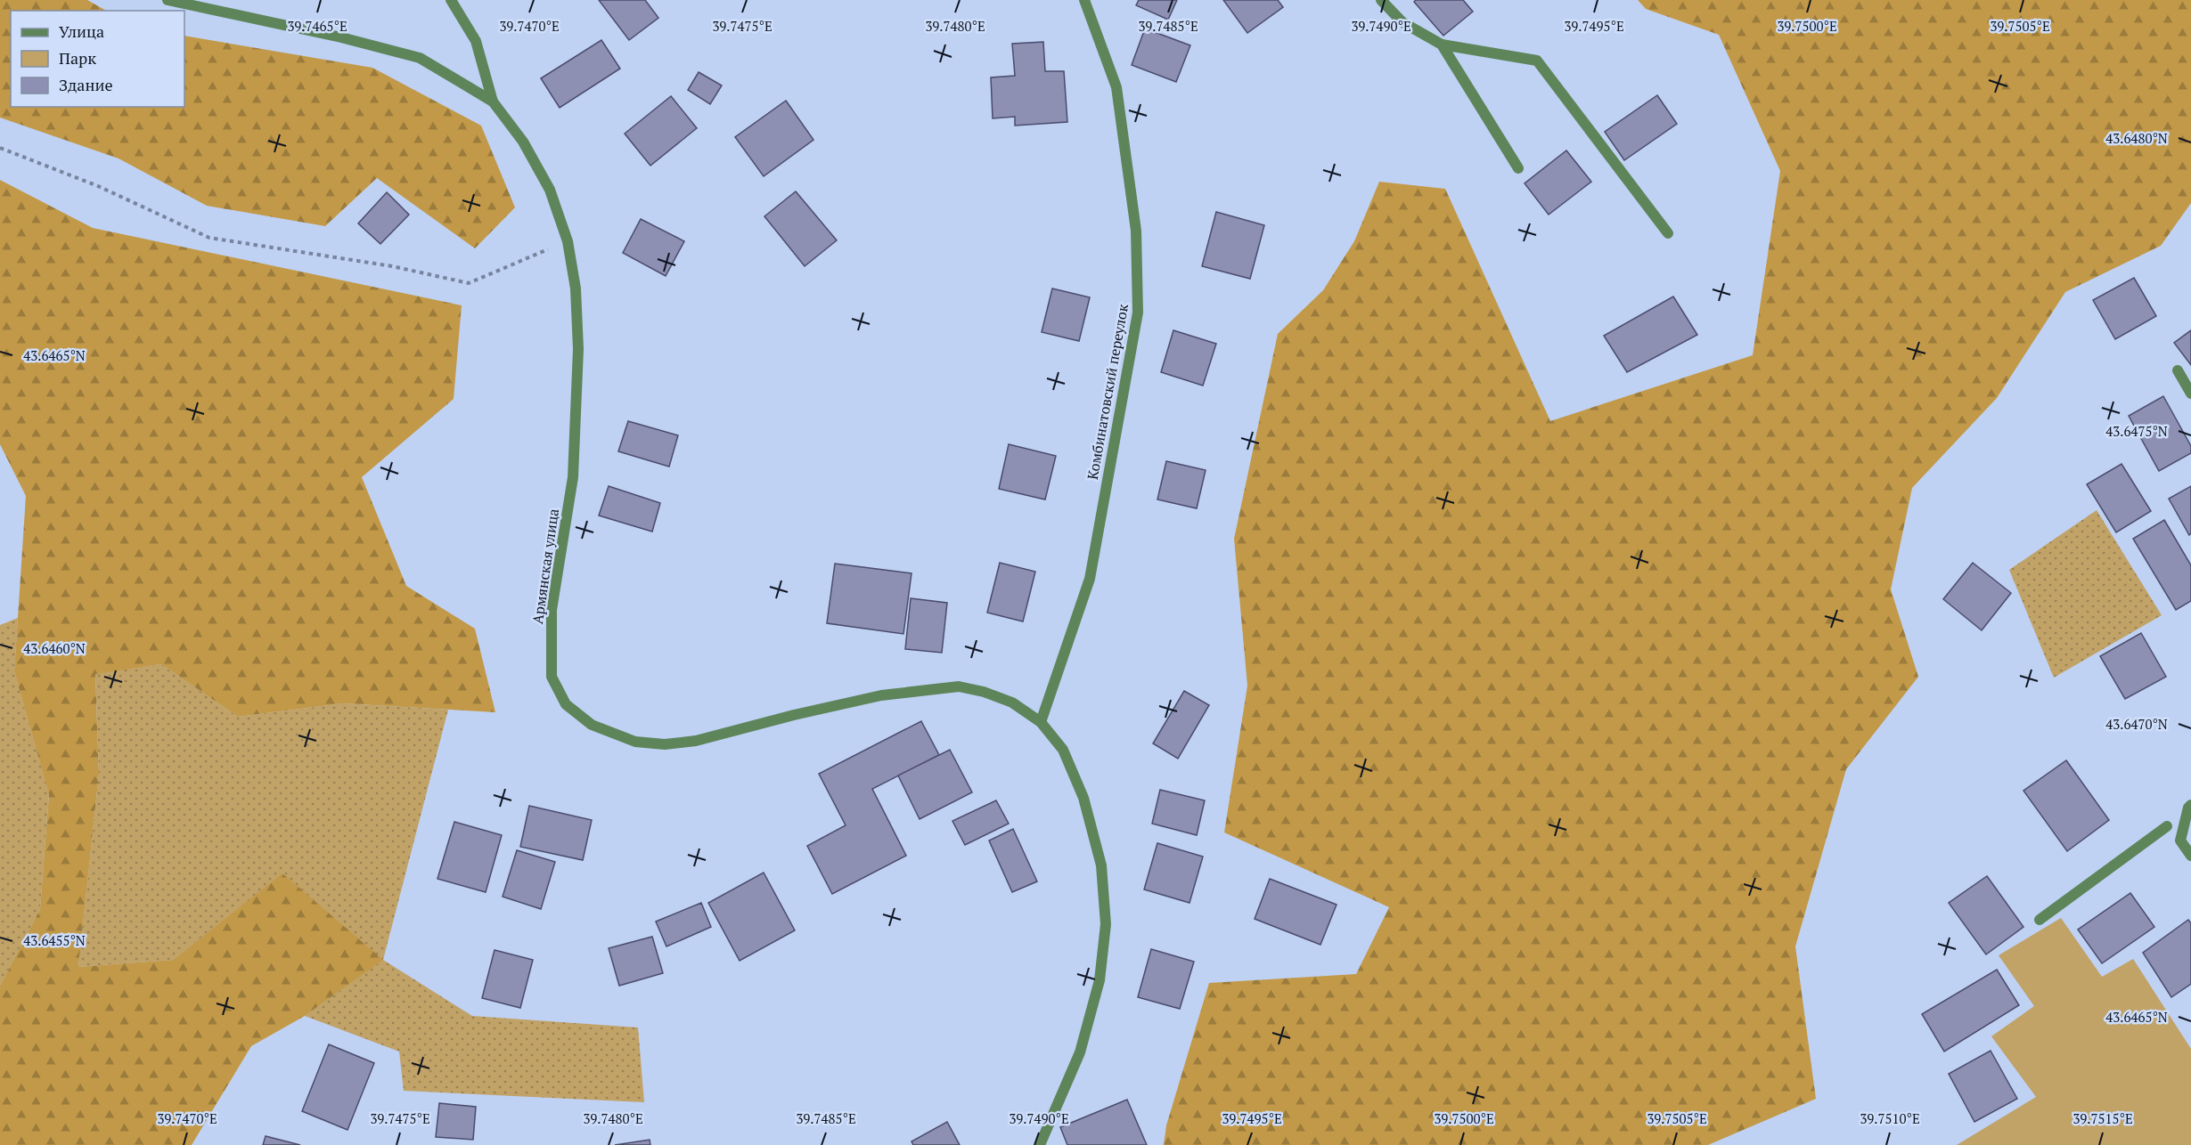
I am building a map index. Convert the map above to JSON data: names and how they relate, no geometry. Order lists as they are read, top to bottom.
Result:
{
  "streets": {
    "street": ["Комбинатовский переулок", "Армянская улица"]
  },
  "crossings": [
    ["Комбинатовский переулок", "Армянская улица"]
  ],
  "legend": ["Улица", "Парк", "Здание"],
  "coordinates": [
    "39.7465°E",
    "39.7470°E",
    "39.7475°E",
    "39.7480°E",
    "39.7485°E",
    "39.7490°E",
    "39.7495°E",
    "39.7500°E",
    "39.7505°E",
    "43.6480°N",
    "43.6465°N",
    "43.6475°N",
    "43.6460°N",
    "43.6470°N",
    "43.6455°N",
    "39.7510°E",
    "39.7515°E"
  ]
}
